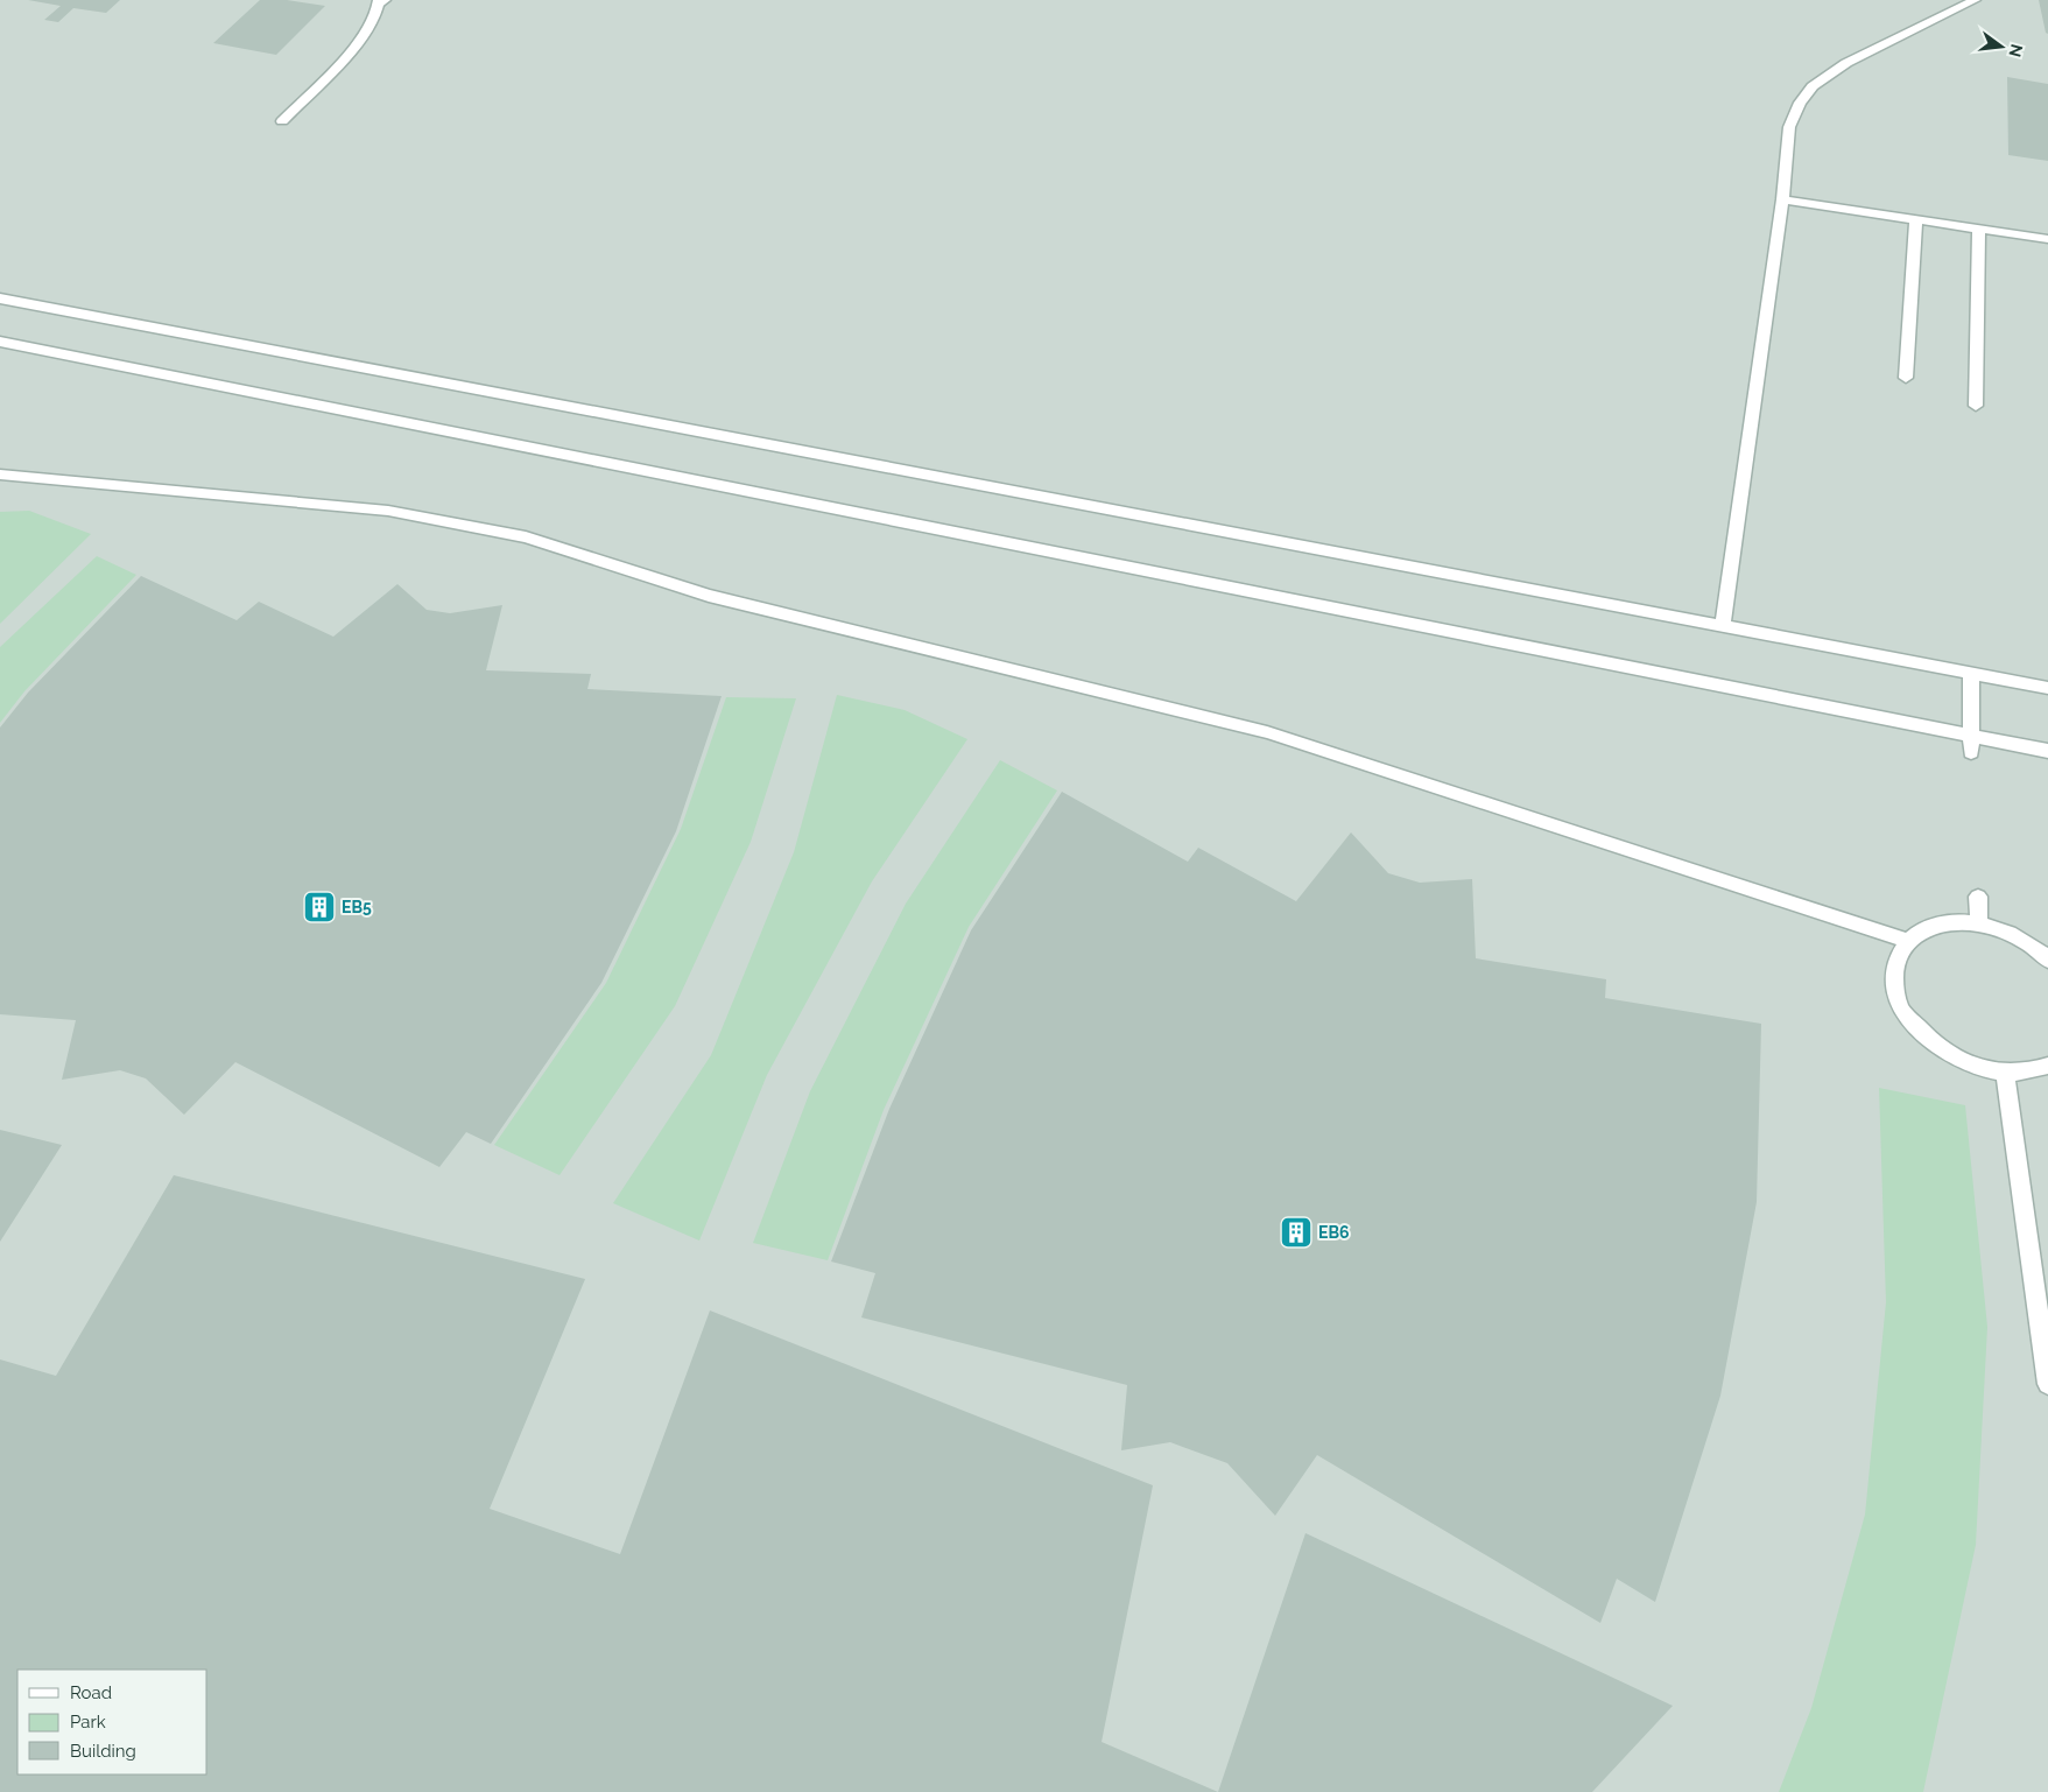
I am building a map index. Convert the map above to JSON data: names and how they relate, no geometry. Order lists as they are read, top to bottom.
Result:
{
  "places": {
    "building": ["EB5", "EB6"]
  },
  "legend": ["Road", "Park", "Building"],
  "north": "right"
}
